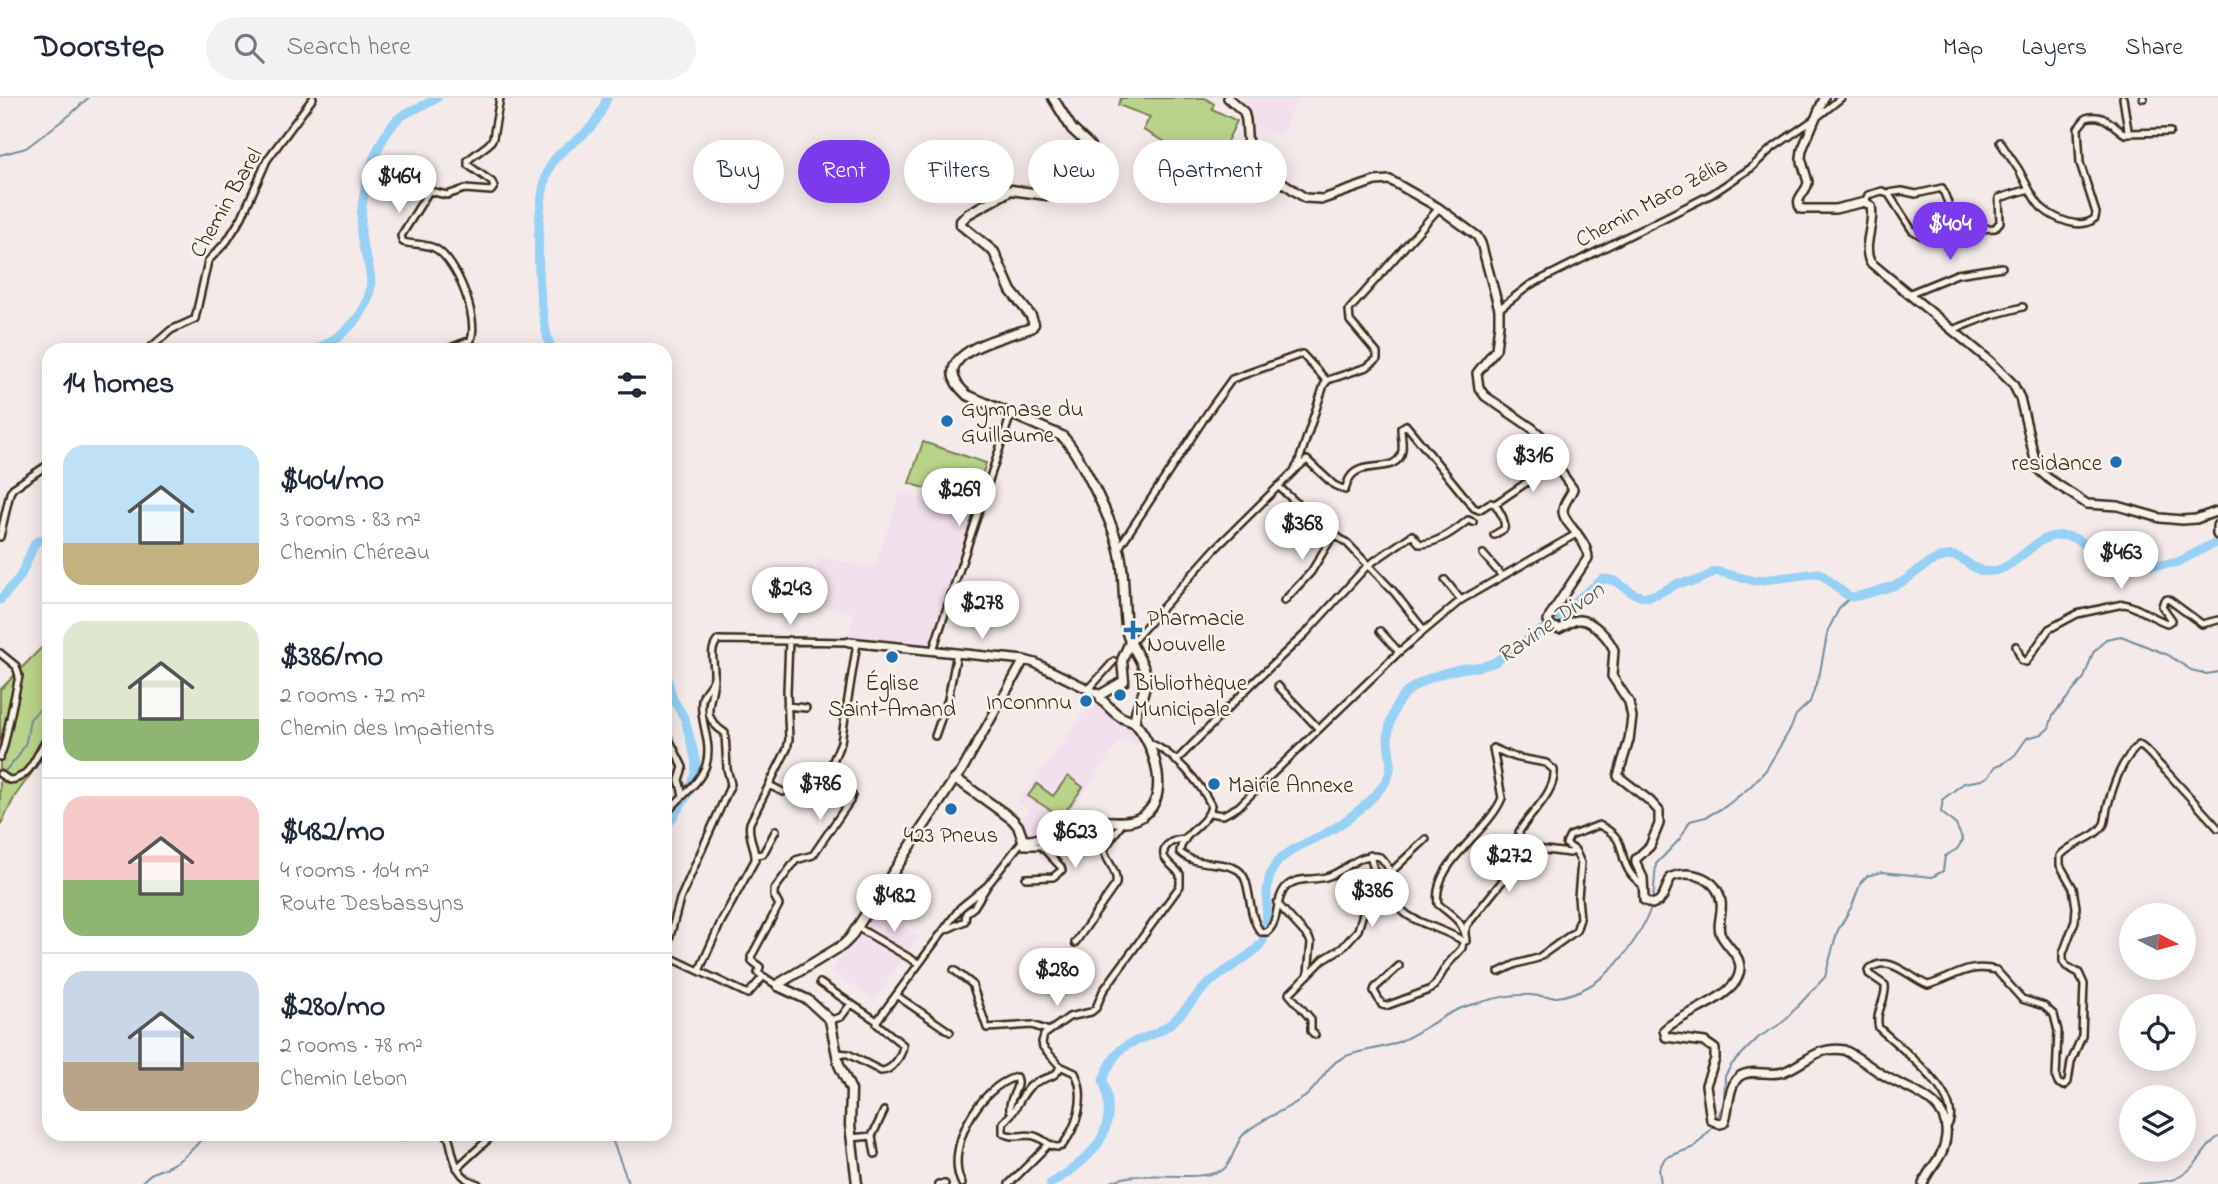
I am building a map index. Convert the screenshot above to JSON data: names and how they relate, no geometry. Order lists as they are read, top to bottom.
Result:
{
  "streets": {
    "street": ["Chemin Maro Zélia", "Chemin Barel"]
  },
  "water": ["Ravine Divon"],
  "places": {
    "other": [
      "Gymnase du Guillaume",
      "residance",
      "Église Saint-Amand",
      "Bibliothèque Municipale",
      "Inconnnu",
      "Mairie Annexe",
      "423 Pneus"
    ],
    "health": ["Pharmacie Nouvelle"]
  },
  "north": "right",
  "page": {
    "header": "Doorstep",
    "search": "Search here",
    "nav": ["Map", "Layers", "Share"],
    "chip": [
      "Buy",
      "Rent",
      "Filters",
      "New",
      "Apartment"
    ],
    "price": [
      "$464",
      "$404",
      "$316",
      "$269",
      "$368",
      "$463",
      "$243",
      "$278",
      "$786",
      "$623",
      "$272",
      "$386",
      "$482",
      "$280"
    ],
    "heading": "14 homes",
    "list": [
      {
        "name": "$404/mo",
        "note": "3 rooms · 83 m² · Chemin Chéreau"
      },
      {
        "name": "$386/mo",
        "note": "2 rooms · 72 m² · Chemin des Impatients"
      },
      {
        "name": "$482/mo",
        "note": "4 rooms · 104 m² · Route Desbassyns"
      },
      {
        "name": "$280/mo",
        "note": "2 rooms · 78 m² · Chemin Lebon"
      }
    ]
  }
}
